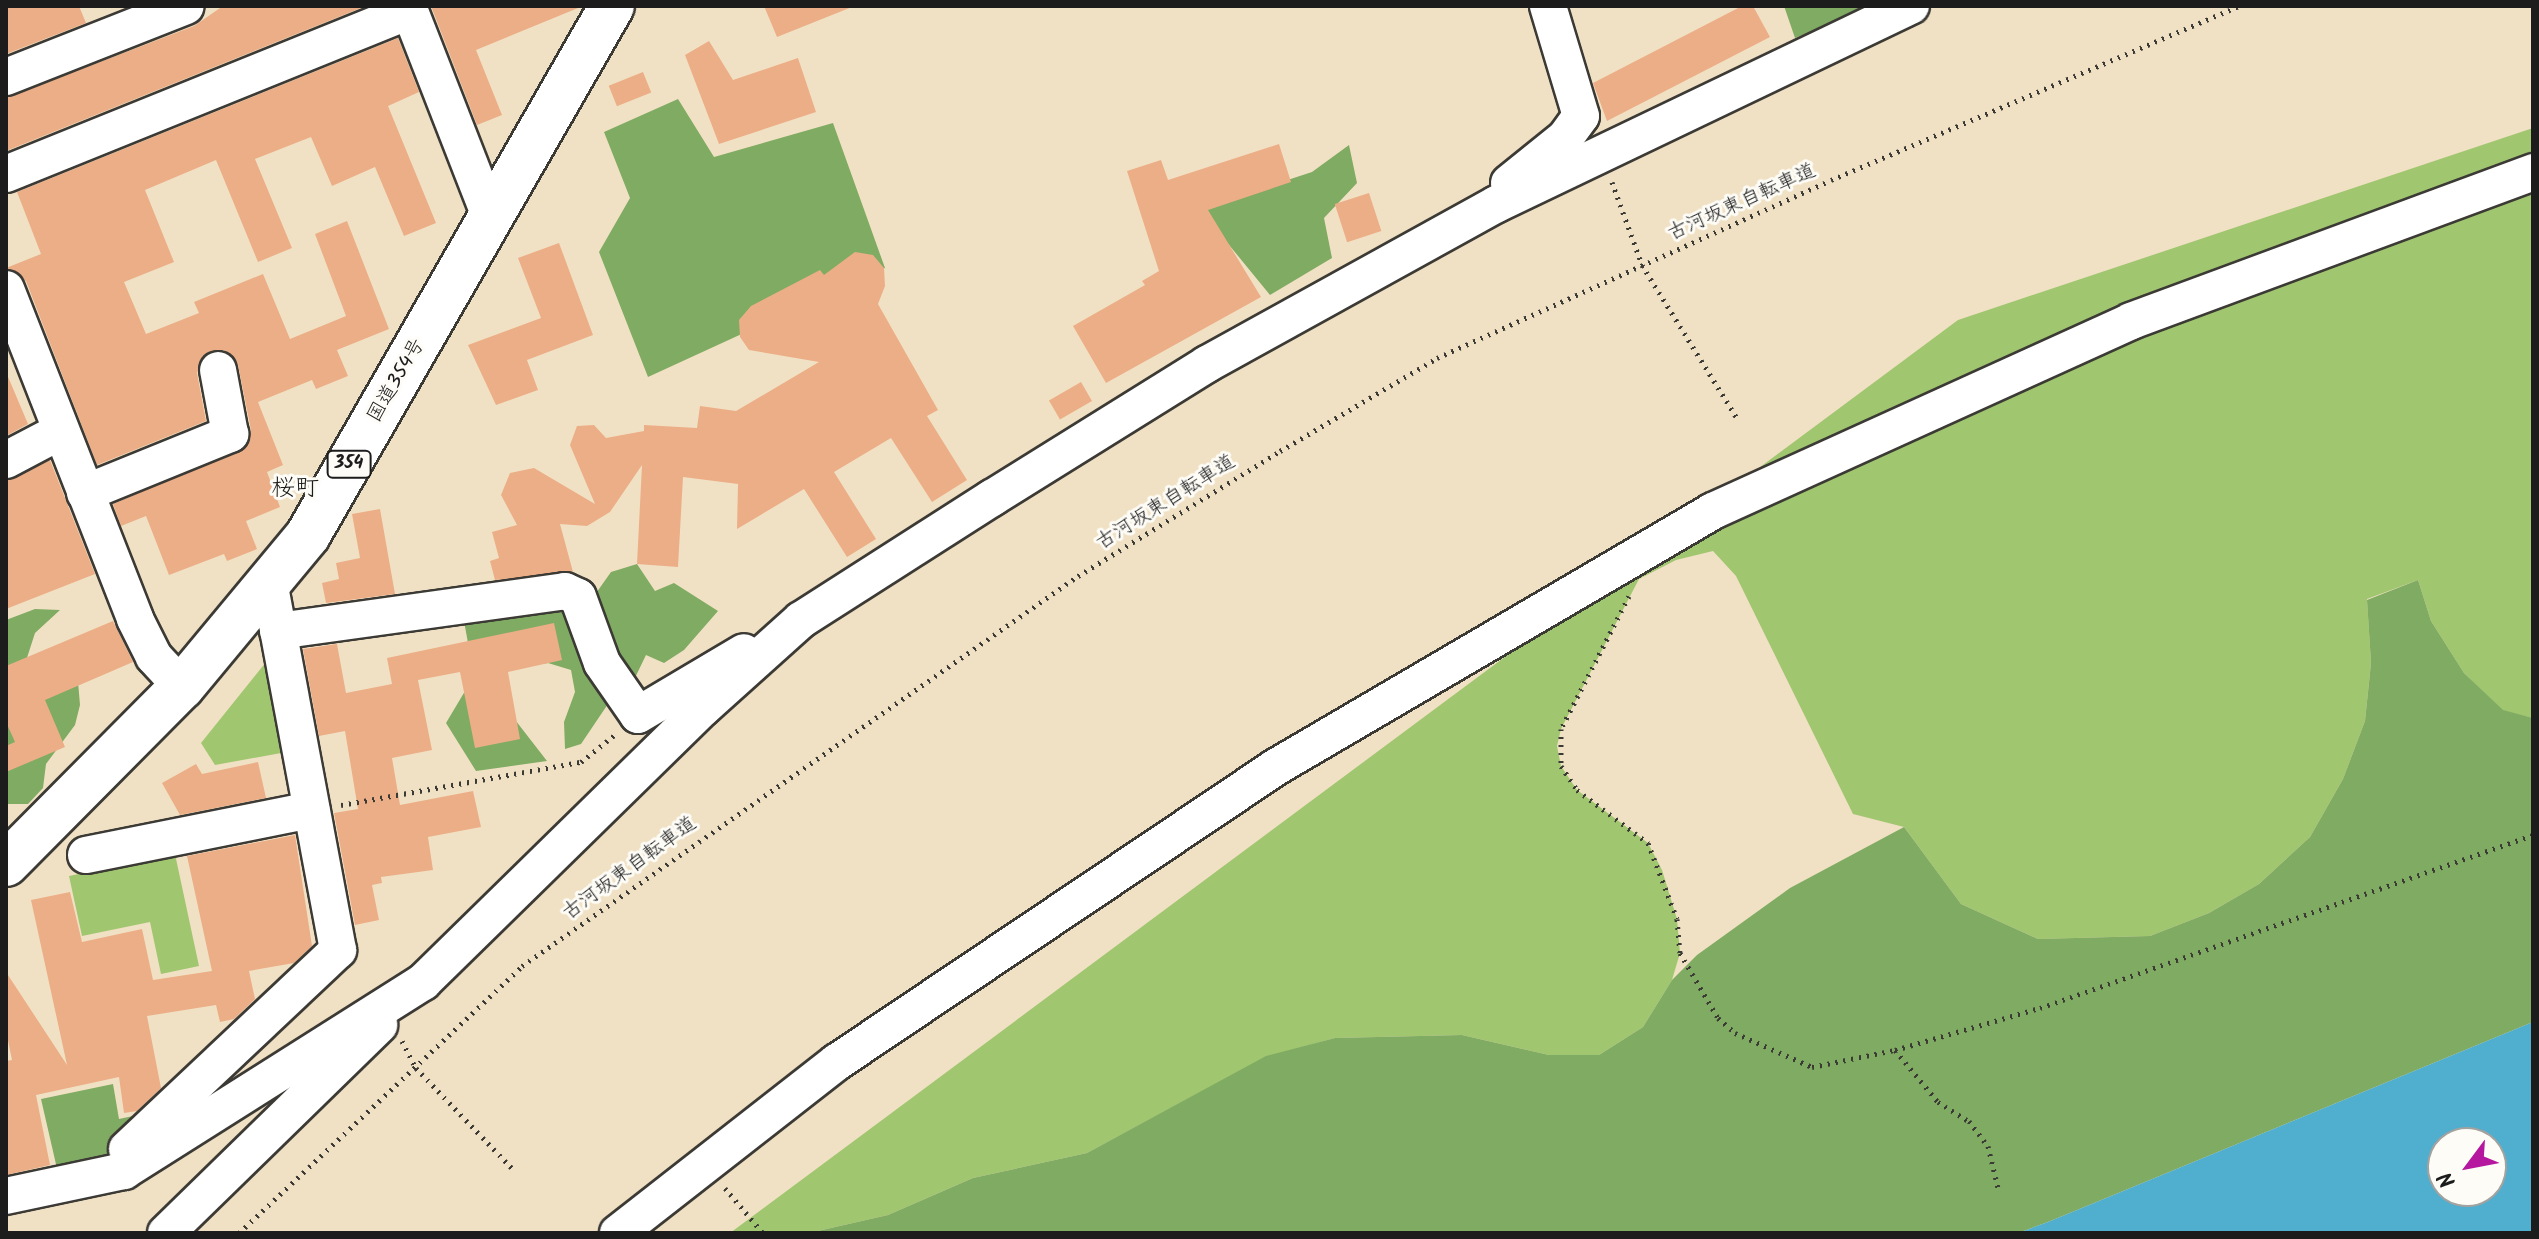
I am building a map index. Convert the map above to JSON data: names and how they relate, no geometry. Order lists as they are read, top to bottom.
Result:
{
  "streets": {
    "highway": ["国道354号", "354"],
    "path": ["古河坂東自転車道"]
  },
  "districts": ["桜町"],
  "north": "bottom left"
}
